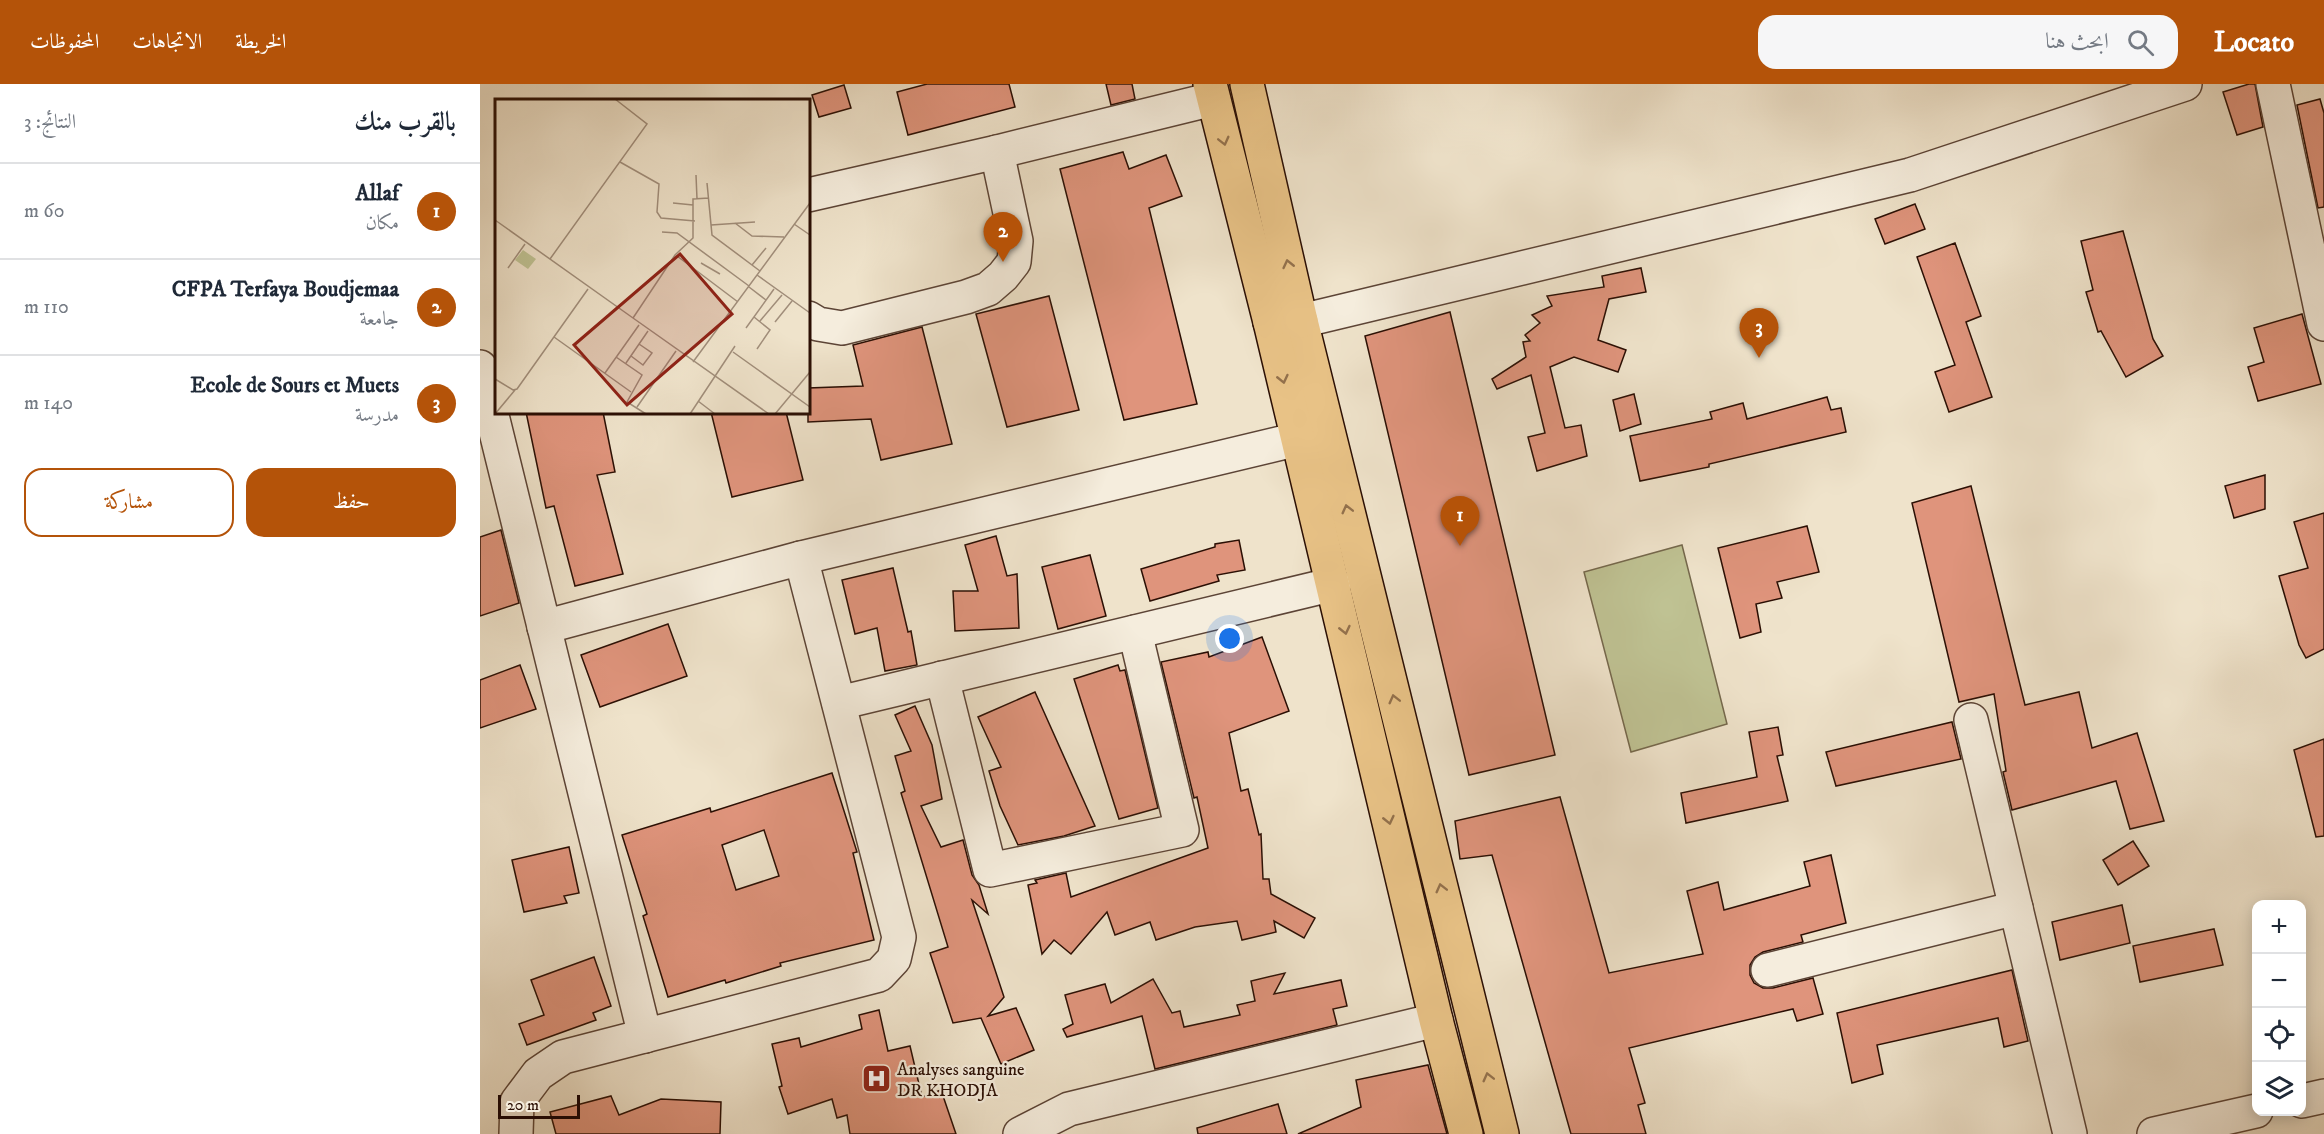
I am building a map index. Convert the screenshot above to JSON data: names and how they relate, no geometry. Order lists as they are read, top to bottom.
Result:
{
  "places": {
    "hospital": ["Analyses sanguine DR KHODJA"]
  },
  "scale_bar": "20 m",
  "page": {
    "header": "Locato",
    "search": "ابحث هنا",
    "nav": ["الخريطة", "الاتجاهات", "المحفوظات"],
    "heading": ["بالقرب منك", "النتائج: 3"],
    "list": [
      {
        "mark": "1",
        "name": "Allaf",
        "note": "مكان",
        "value": "60 m"
      },
      {
        "mark": "2",
        "name": "CFPA Terfaya Boudjemaa",
        "note": "جامعة",
        "value": "110 m"
      },
      {
        "mark": "3",
        "name": "Ecole de Sours et Muets",
        "note": "مدرسة",
        "value": "140 m"
      }
    ],
    "pins": ["2", "3", "1"],
    "buttons": ["حفظ", "مشاركة"],
    "map_buttons": ["+", "−"],
    "scale": "20 m"
  }
}
